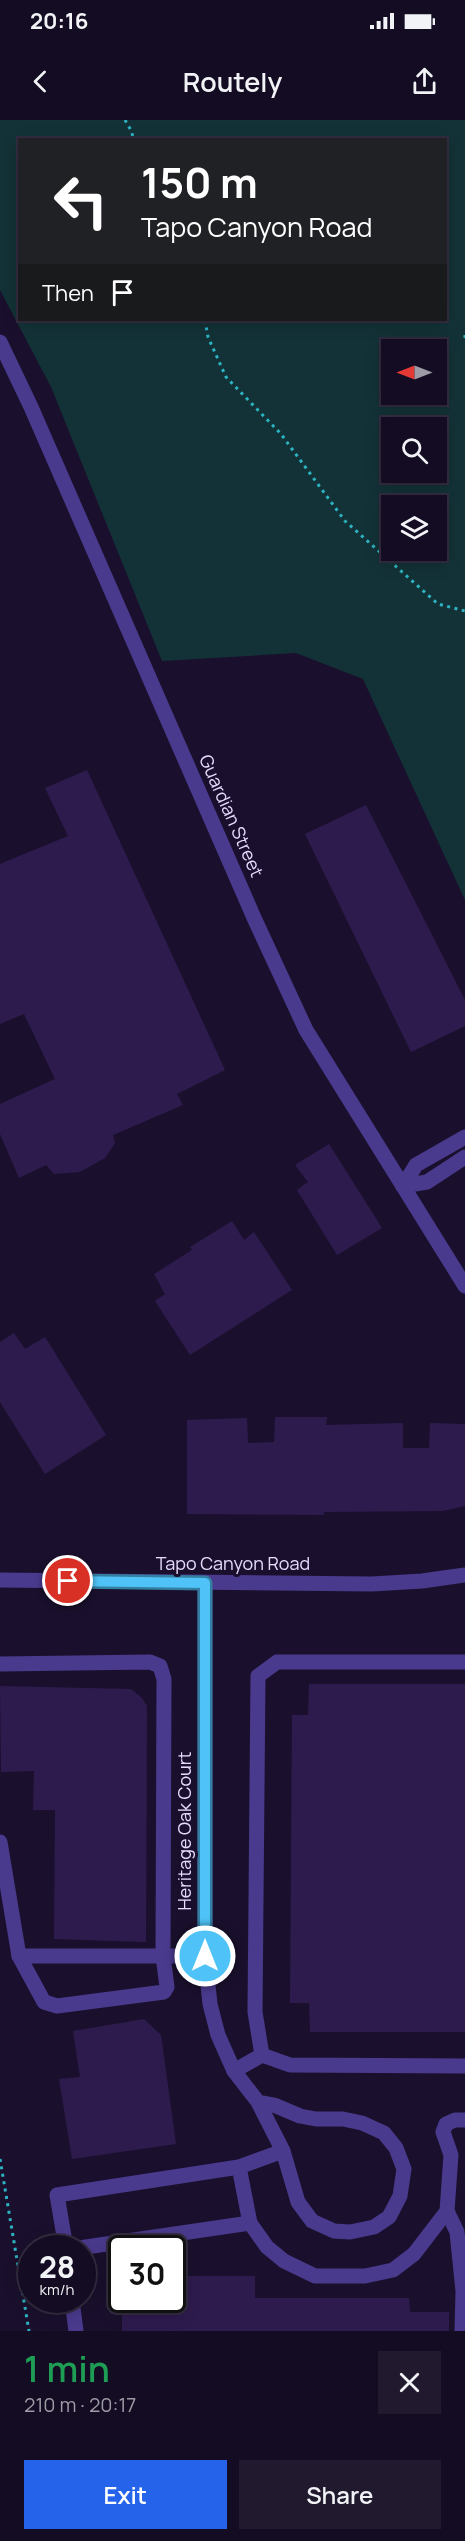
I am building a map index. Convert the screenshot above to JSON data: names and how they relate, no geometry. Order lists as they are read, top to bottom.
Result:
{
  "streets": {
    "street": ["Guardian Street", "Tapo Canyon Road", "Heritage Oak Court"]
  },
  "crossings": [
    ["Tapo Canyon Road", "Heritage Oak Court"]
  ],
  "north": "left",
  "page": {
    "status": "20:16",
    "header": "Routely",
    "turn": ["150 m", "Tapo Canyon Road"],
    "then": "Then",
    "speed": "28 km/h",
    "limit": "30",
    "heading": ["1 min", "210 m · 20:17"],
    "buttons": ["Exit", "Share"]
  }
}
